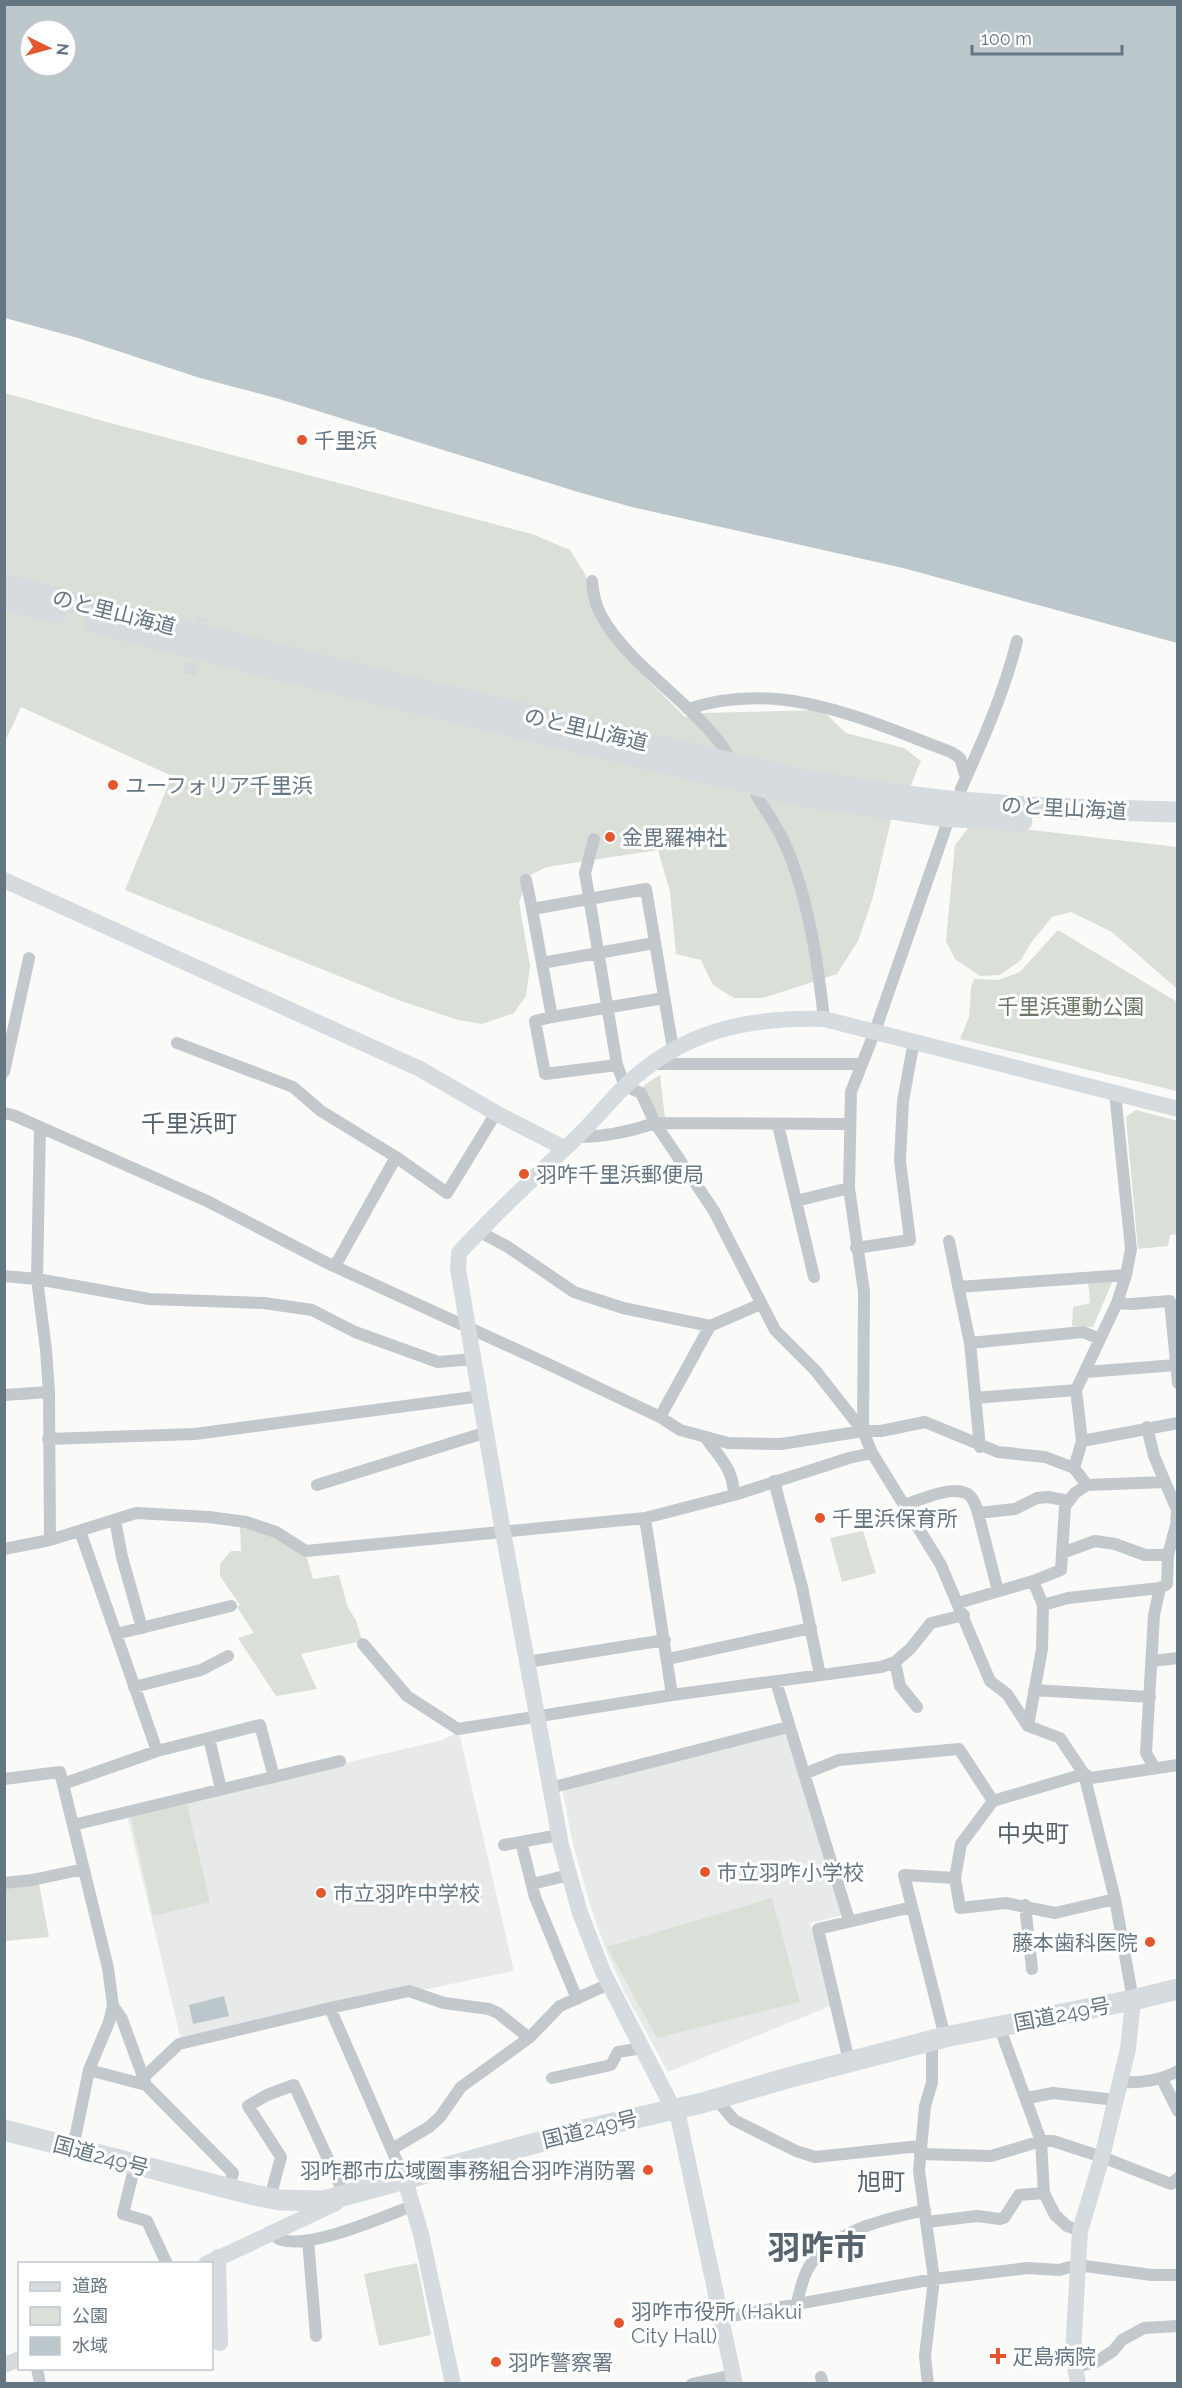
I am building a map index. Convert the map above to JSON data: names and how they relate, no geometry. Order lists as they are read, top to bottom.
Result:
{
  "streets": {
    "highway": ["のと里山海道", "国道249号"]
  },
  "districts": [
    "千里浜町",
    "中央町",
    "旭町",
    "羽咋市"
  ],
  "parks": ["千里浜運動公園"],
  "places": {
    "other": [
      "千里浜",
      "ユーフォリア千里浜",
      "金毘羅神社",
      "羽咋千里浜郵便局",
      "千里浜保育所",
      "市立羽咋小学校",
      "市立羽咋中学校",
      "藤本歯科医院",
      "羽咋郡市広域圏事務組合羽咋消防署",
      "羽咋市役所 (Hakui City Hall)",
      "羽咋警察署"
    ],
    "health": ["疋島病院"]
  },
  "legend": ["道路", "公園", "水域"],
  "scale_bar": "100 m",
  "north": "right"
}
